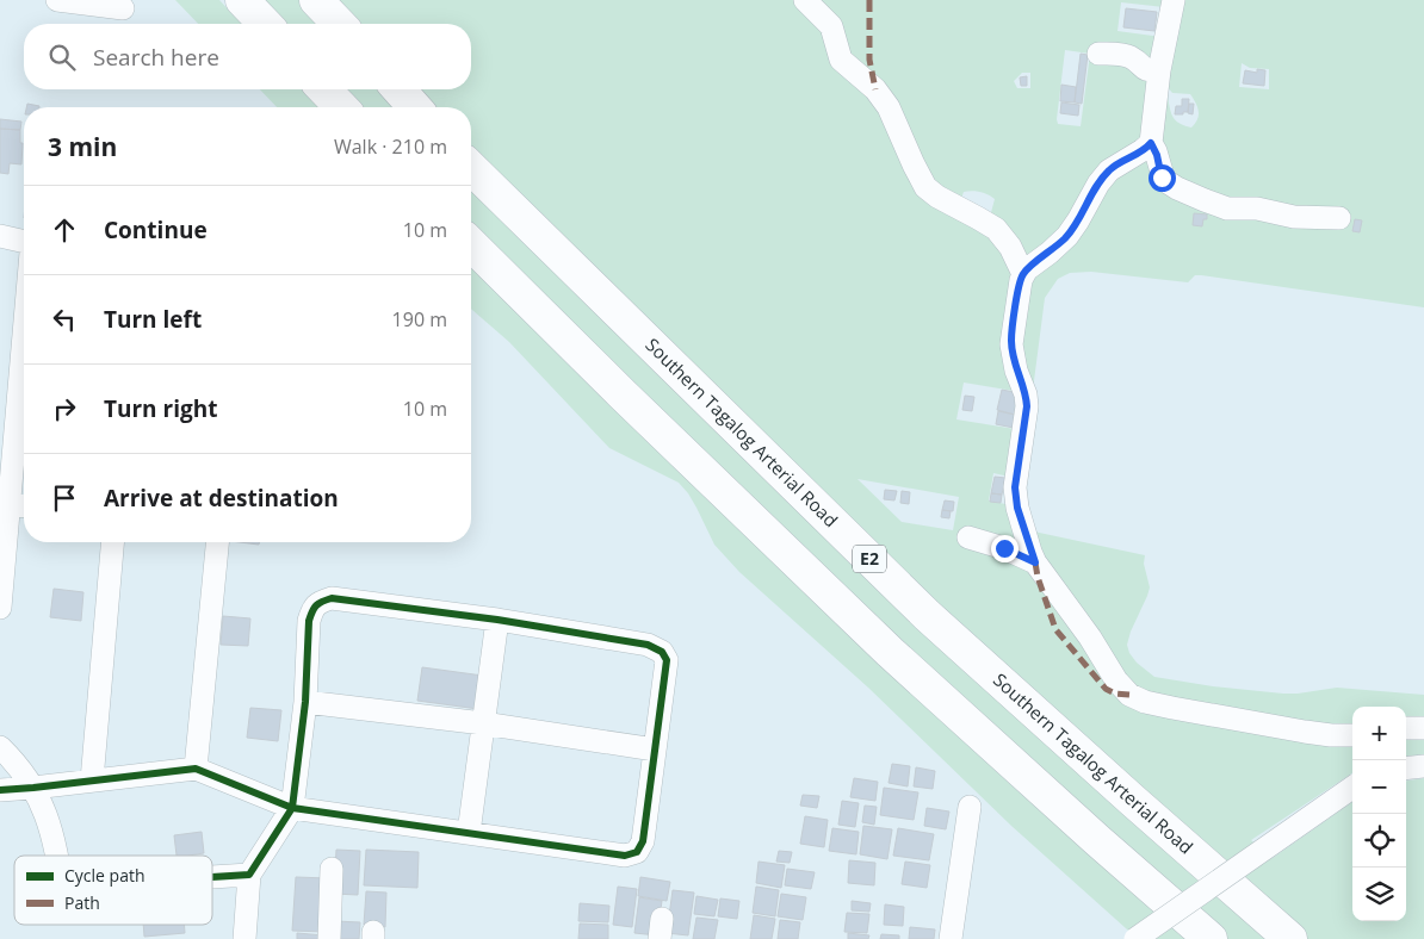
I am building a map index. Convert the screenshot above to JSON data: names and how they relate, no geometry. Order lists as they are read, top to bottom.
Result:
{
  "streets": {
    "highway": ["Southern Tagalog Arterial Road", "E2"]
  },
  "legend": ["Cycle path", "Path"],
  "page": {
    "search": "Search here",
    "heading": ["3 min", "Walk · 210 m"],
    "list": [
      ["Continue", "10 m"],
      ["Turn left", "190 m"],
      ["Turn right", "10 m"],
      "Arrive at destination"
    ],
    "map_buttons": ["+", "−"]
  }
}
